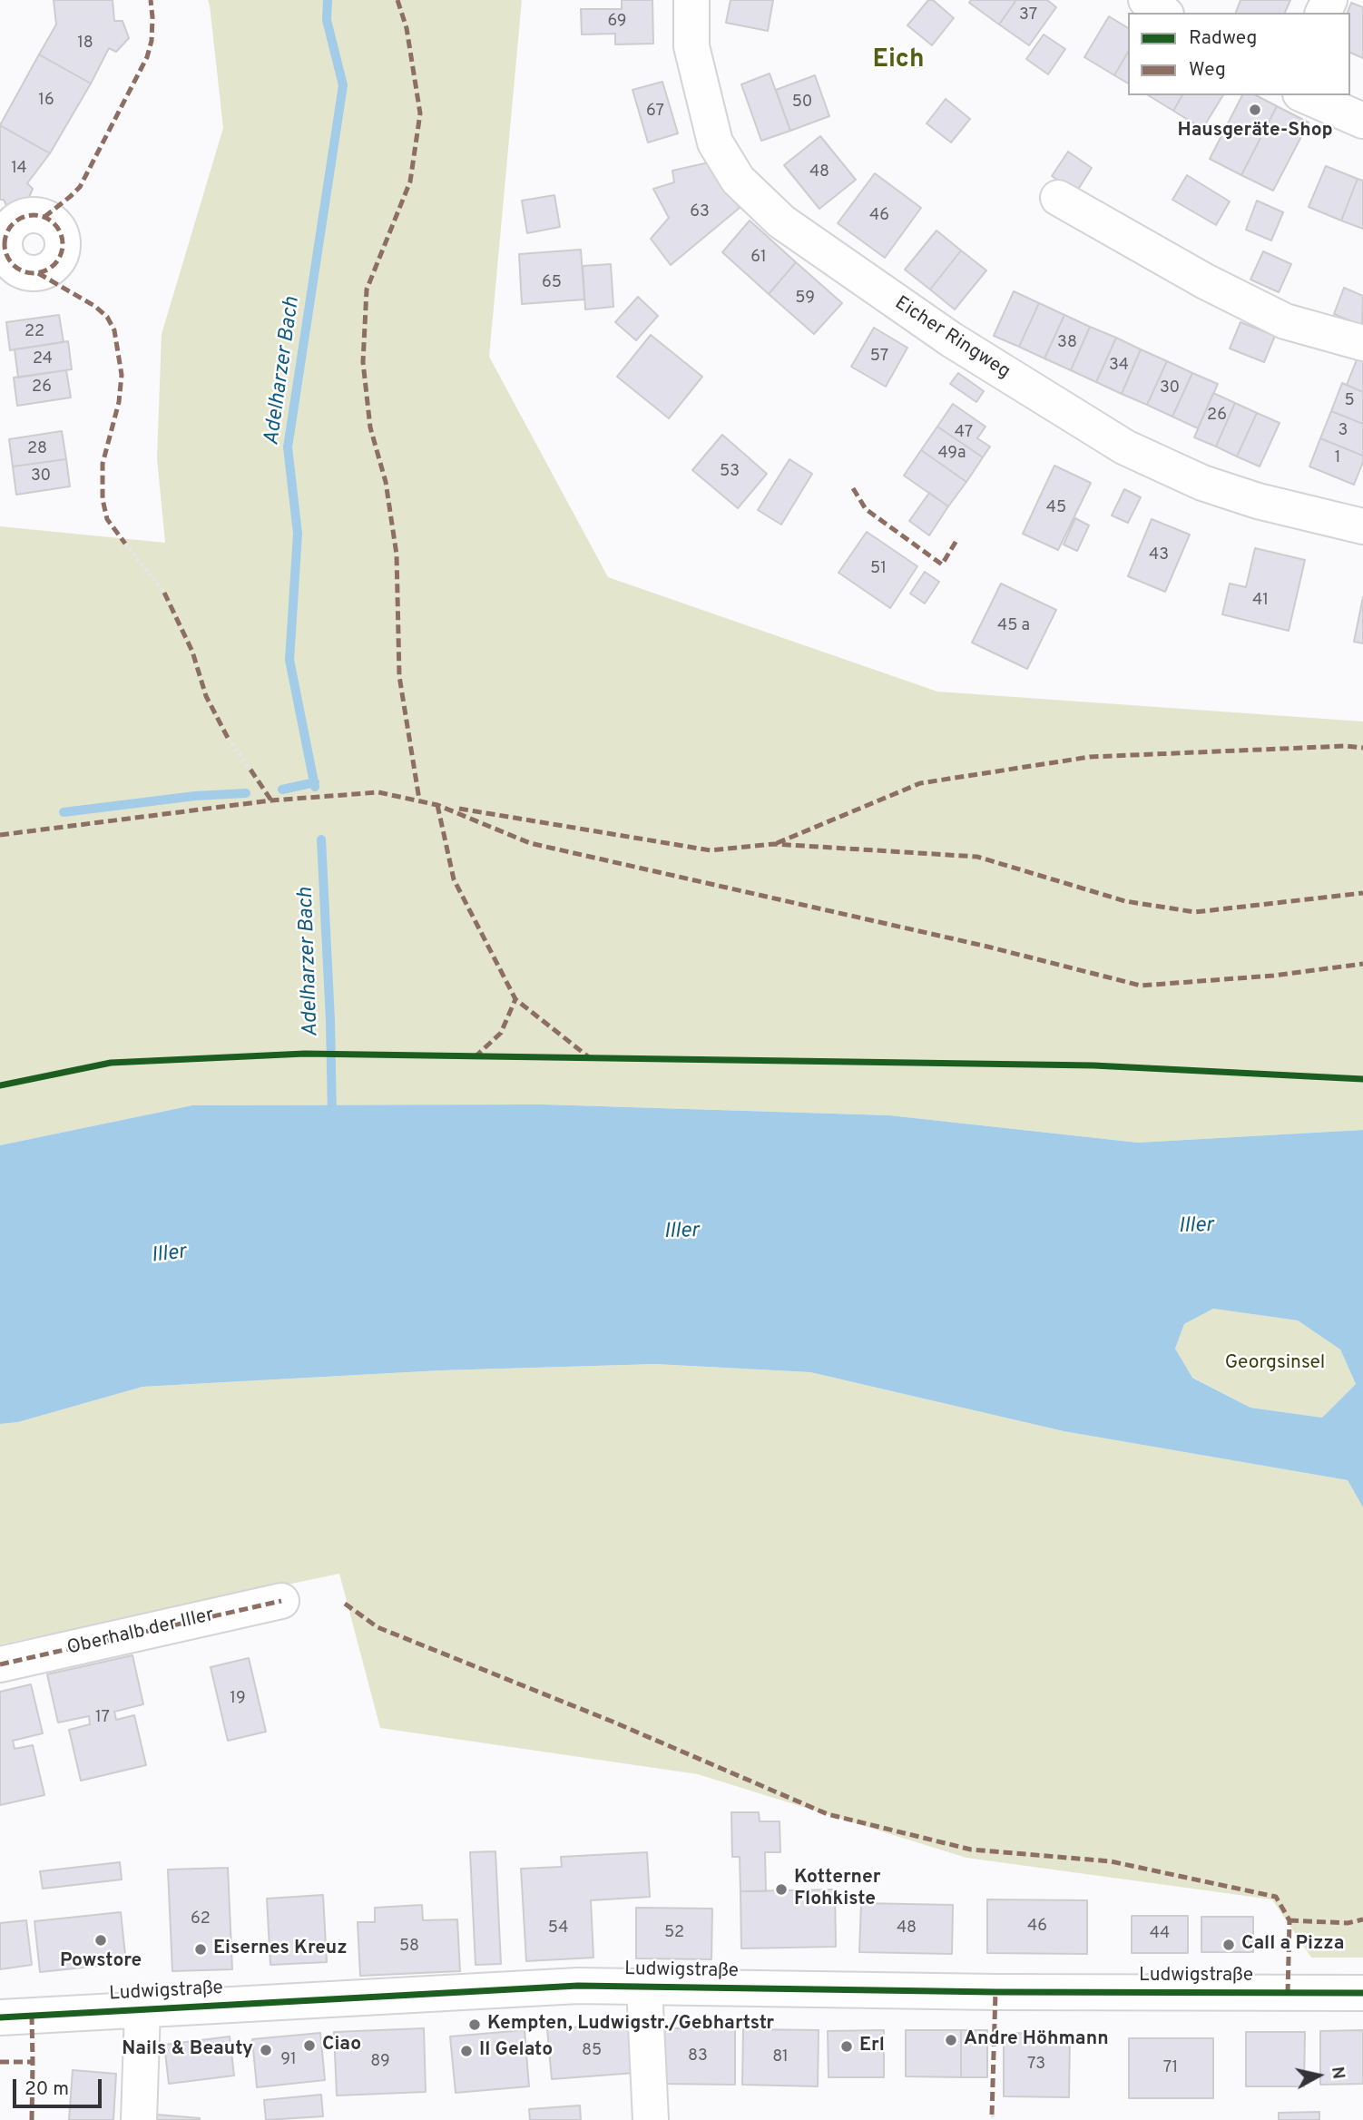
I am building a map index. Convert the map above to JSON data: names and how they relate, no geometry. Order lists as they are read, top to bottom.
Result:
{
  "streets": {
    "street": ["Eicher Ringweg", "Oberhalb der Iller", "Ludwigstraße"]
  },
  "districts": ["Eich"],
  "water": ["Adelharzer Bach", "Iller"],
  "parks": ["Georgsinsel"],
  "places": [
    "Hausgeräte-Shop",
    "Kotterner Flohkiste",
    "Powstore",
    "Call a Pizza",
    "Eisernes Kreuz",
    "Kempten, Ludwigstr./Gebhartstr",
    "Andre Höhmann",
    "Ciao",
    "Erl",
    "Nails & Beauty",
    "Il Gelato"
  ],
  "house_numbers": [
    "37",
    "69",
    "18",
    "16",
    "50",
    "67",
    "14",
    "48",
    "63",
    "46",
    "61",
    "65",
    "59",
    "22",
    "38",
    "57",
    "24",
    "34",
    "26",
    "30",
    "5",
    "26",
    "3",
    "47",
    "28",
    "49a",
    "1",
    "53",
    "30",
    "45",
    "43",
    "51",
    "41",
    "45 a",
    "19",
    "17",
    "62",
    "46",
    "54",
    "48",
    "52",
    "44",
    "58",
    "85",
    "83",
    "81",
    "91",
    "89",
    "73",
    "71"
  ],
  "legend": ["Radweg", "Weg"],
  "scale_bar": "20 m",
  "north": "right"
}
